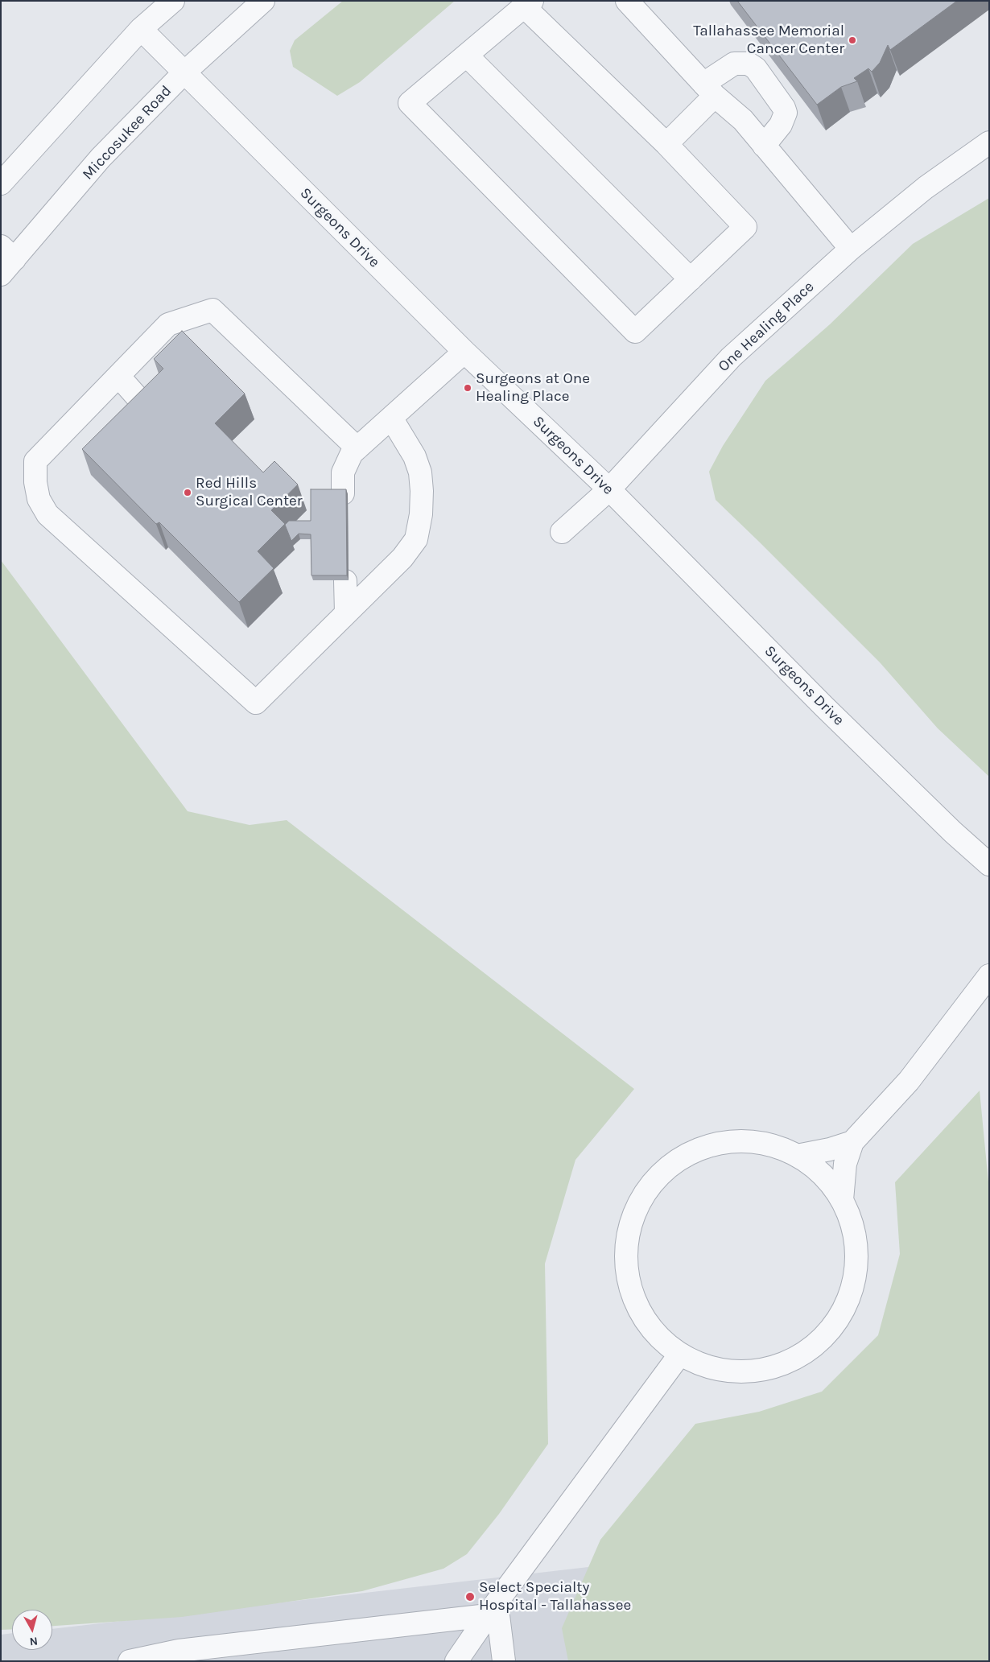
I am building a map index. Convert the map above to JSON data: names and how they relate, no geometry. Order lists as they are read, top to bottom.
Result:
{
  "streets": {
    "street": ["Miccosukee Road", "Surgeons Drive", "One Healing Place"]
  },
  "crossings": [
    ["Miccosukee Road", "Surgeons Drive"],
    ["Surgeons Drive", "One Healing Place"]
  ],
  "places": [
    "Tallahassee Memorial Cancer Center",
    "Surgeons at One Healing Place",
    "Red Hills Surgical Center",
    "Select Specialty Hospital - Tallahassee"
  ],
  "north": "bottom"
}
